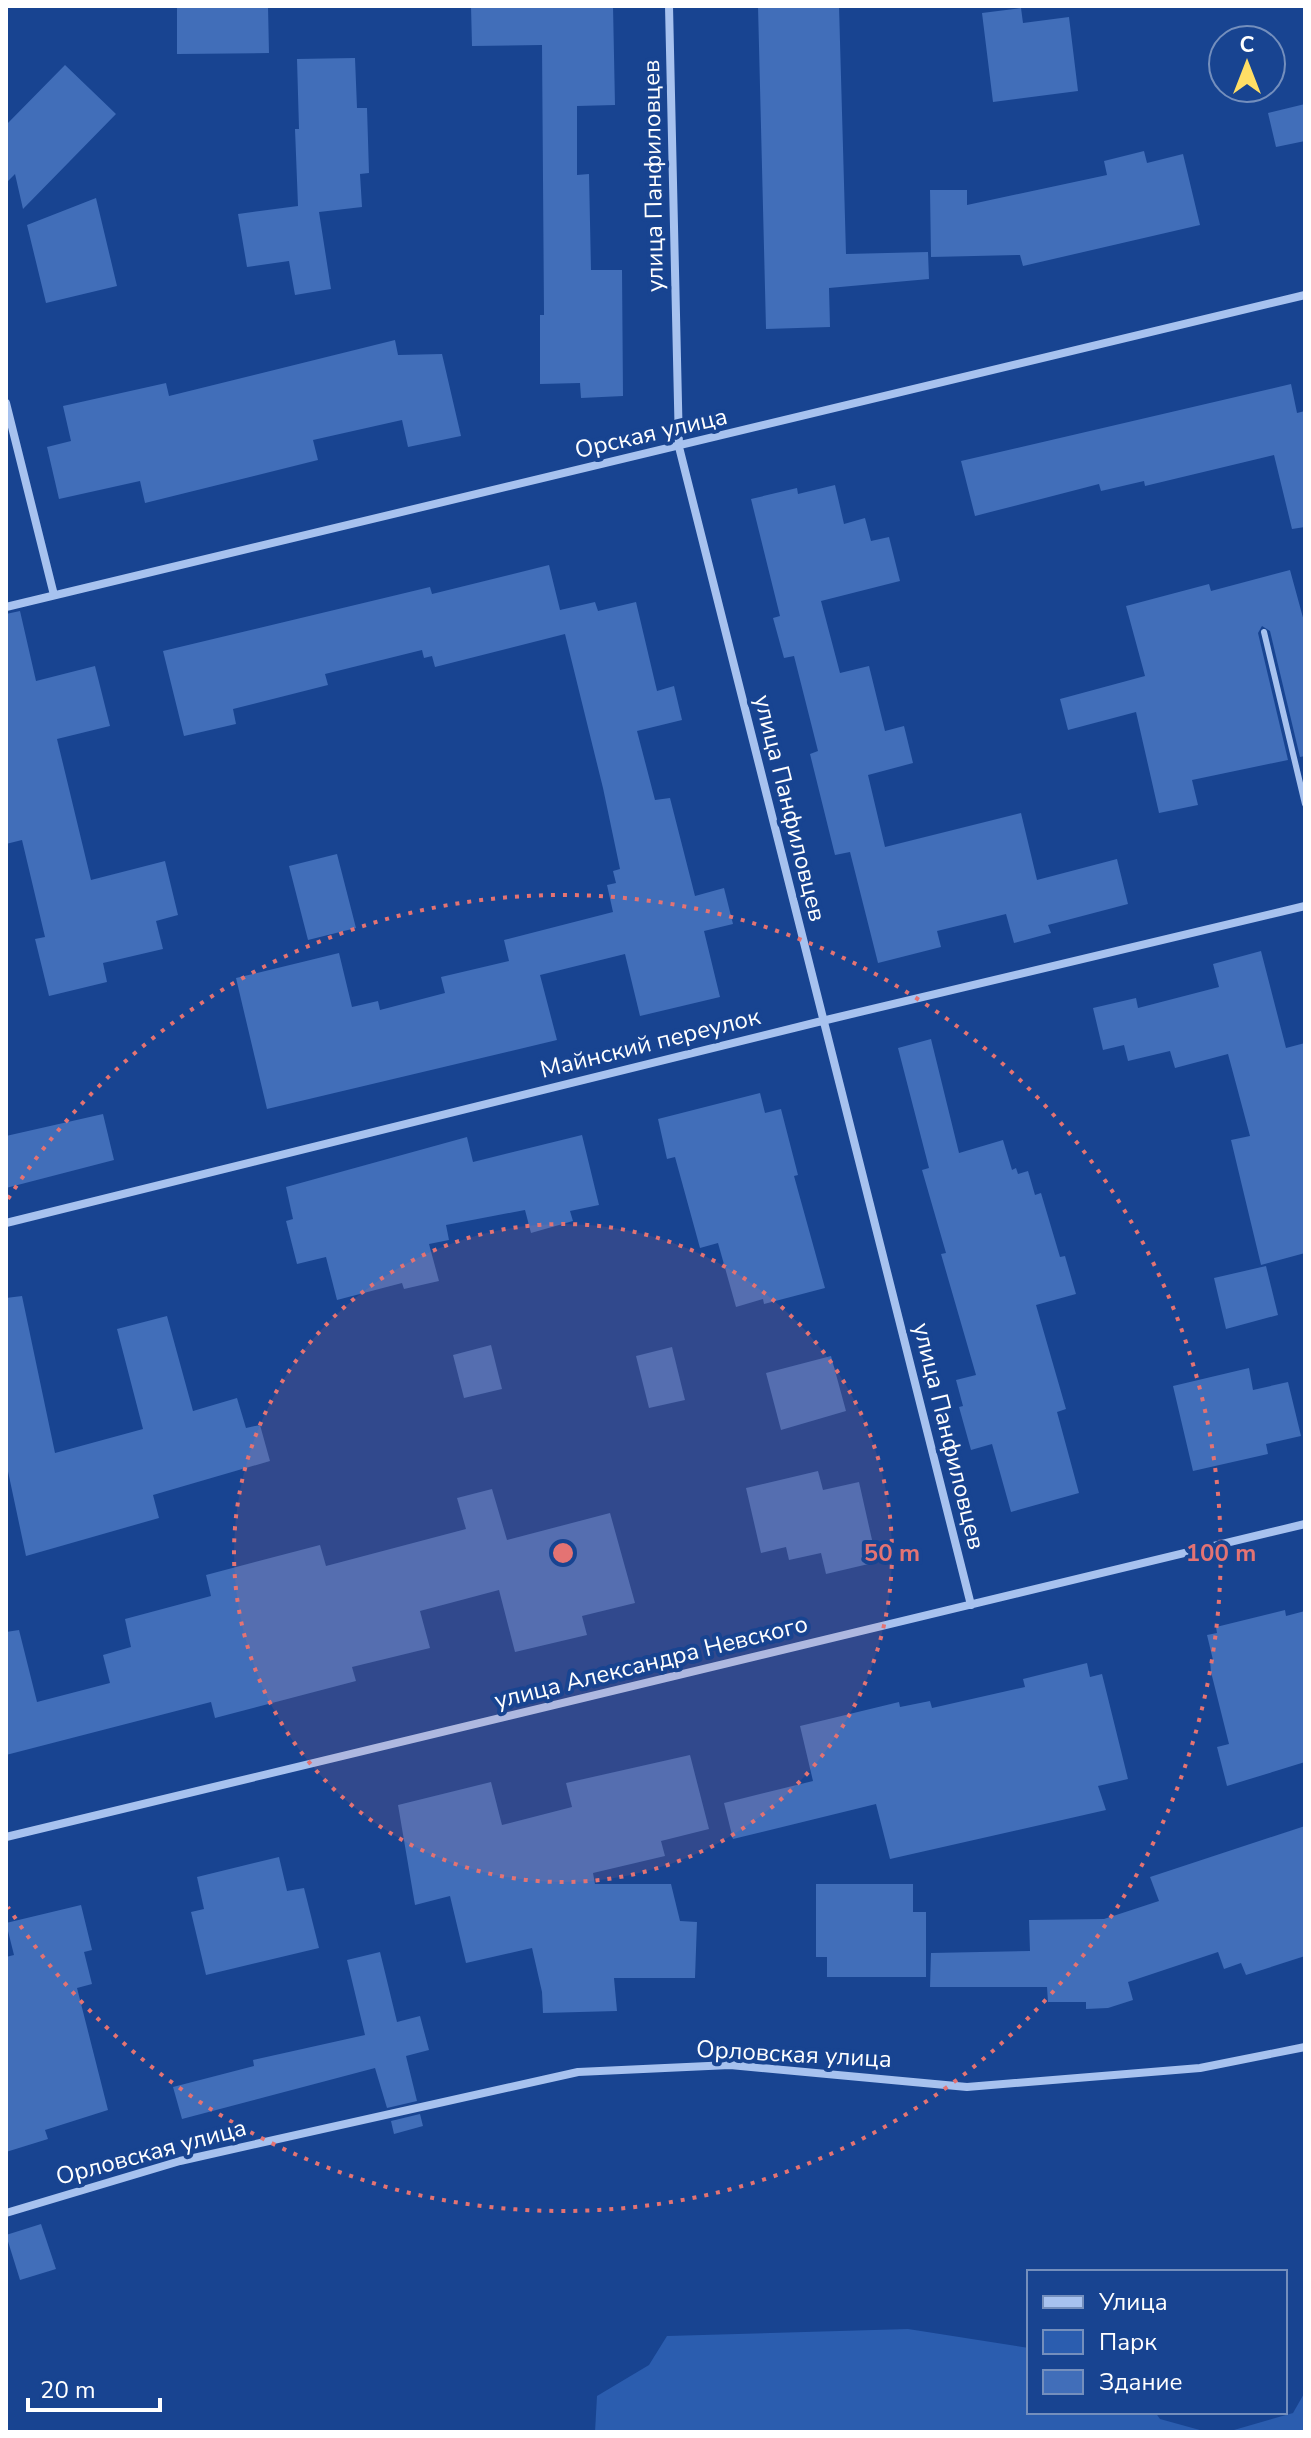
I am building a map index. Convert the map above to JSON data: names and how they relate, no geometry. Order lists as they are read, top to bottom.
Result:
{
  "streets": {
    "street": [
      "улица Панфиловцев",
      "Орская улица",
      "Майнский переулок",
      "улица Александра Невского",
      "Орловская улица"
    ]
  },
  "crossings": [
    ["улица Панфиловцев", "Орская улица"],
    ["улица Панфиловцев", "Майнский переулок"],
    ["улица Панфиловцев", "улица Александра Невского"]
  ],
  "legend": ["Улица", "Парк", "Здание"],
  "scale_bar": "20 m",
  "north": "top",
  "rings": ["50 m", "100 m"]
}
